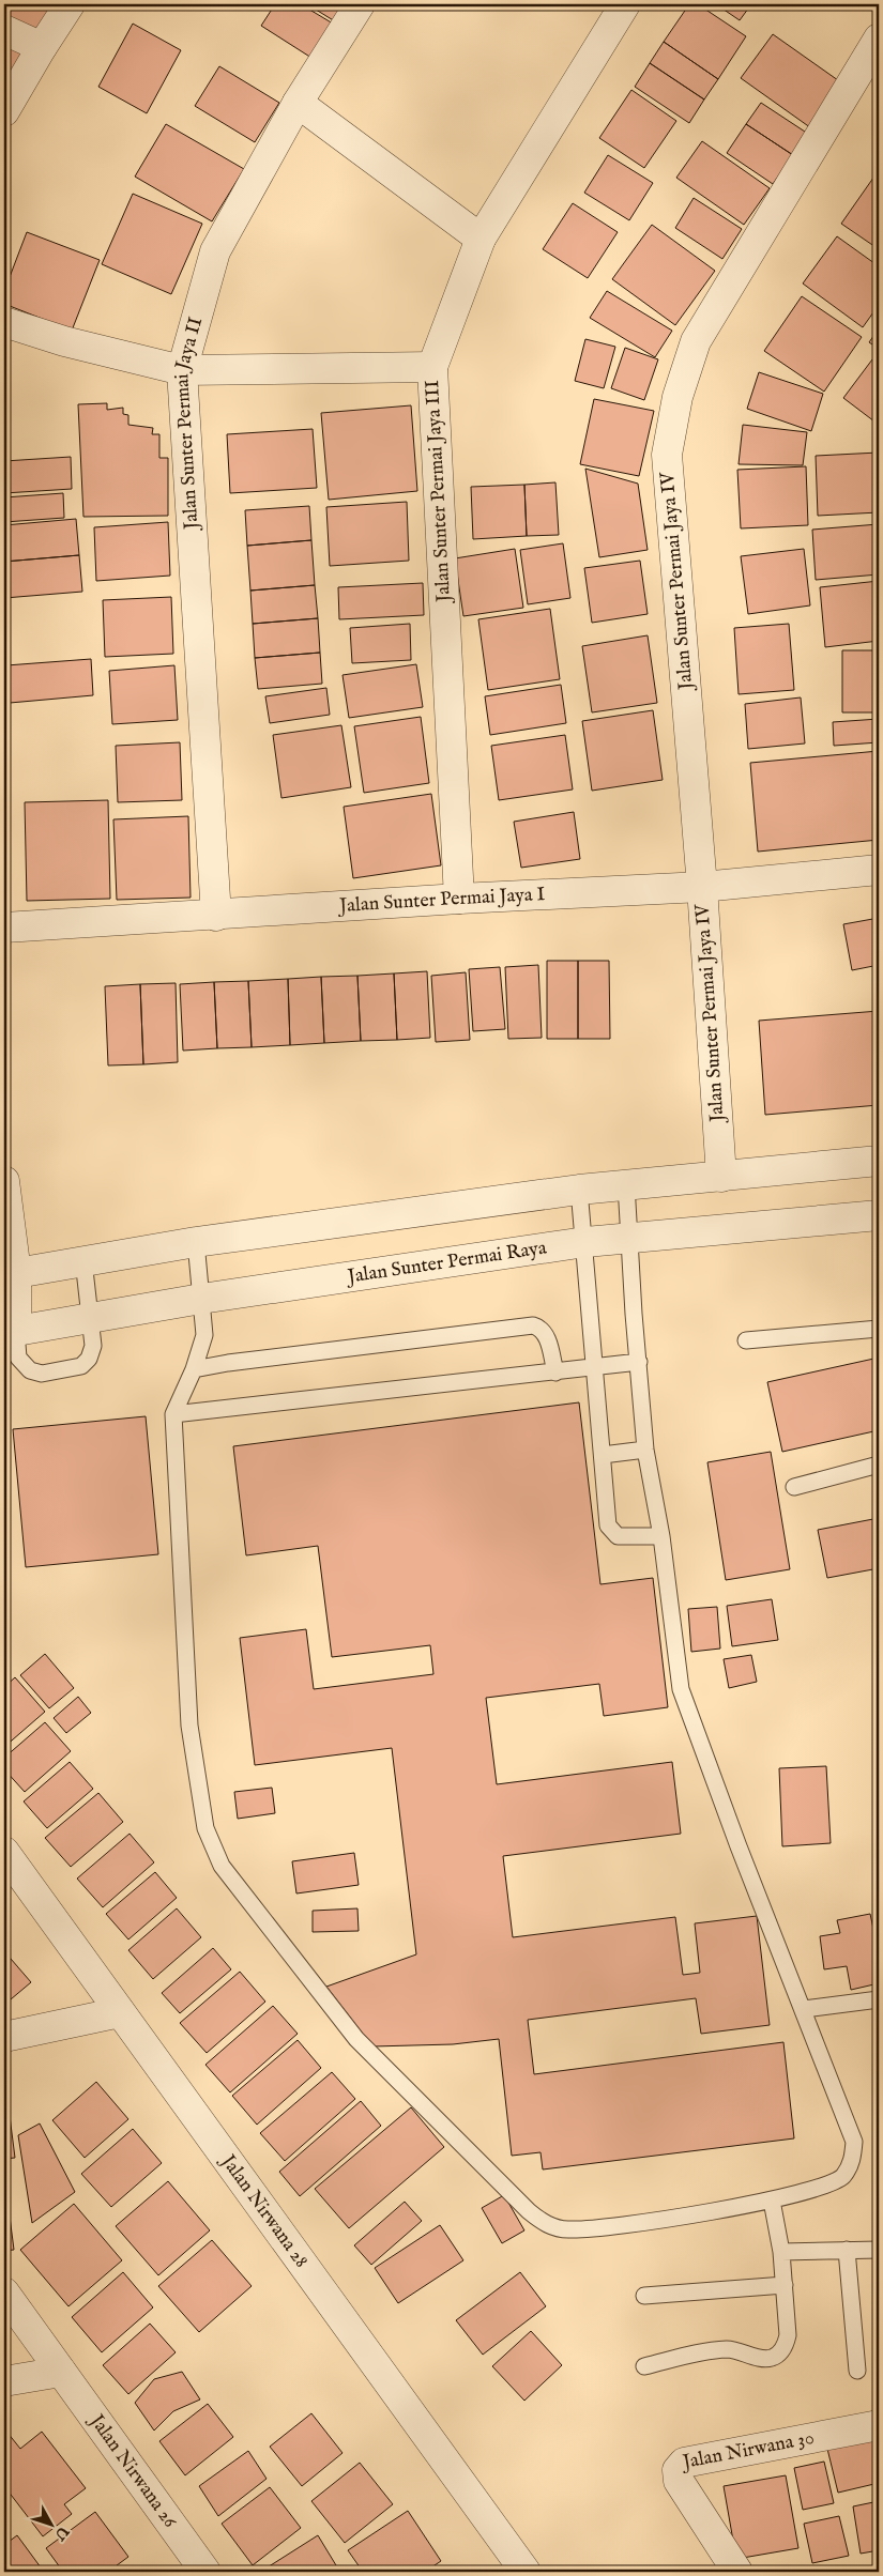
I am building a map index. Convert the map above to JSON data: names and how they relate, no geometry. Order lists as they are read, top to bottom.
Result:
{
  "streets": {
    "street": [
      "Jalan Sunter Permai Jaya II",
      "Jalan Sunter Permai Jaya III",
      "Jalan Sunter Permai Jaya IV",
      "Jalan Sunter Permai Jaya I",
      "Jalan Sunter Permai Raya",
      "Jalan Nirwana 28",
      "Jalan Nirwana 30",
      "Jalan Nirwana 26"
    ]
  },
  "crossings": [
    ["Jalan Sunter Permai Jaya II", "Jalan Sunter Permai Jaya I"],
    ["Jalan Sunter Permai Jaya III", "Jalan Sunter Permai Jaya I"],
    ["Jalan Sunter Permai Jaya IV", "Jalan Sunter Permai Jaya I"]
  ],
  "north": "bottom right"
}
